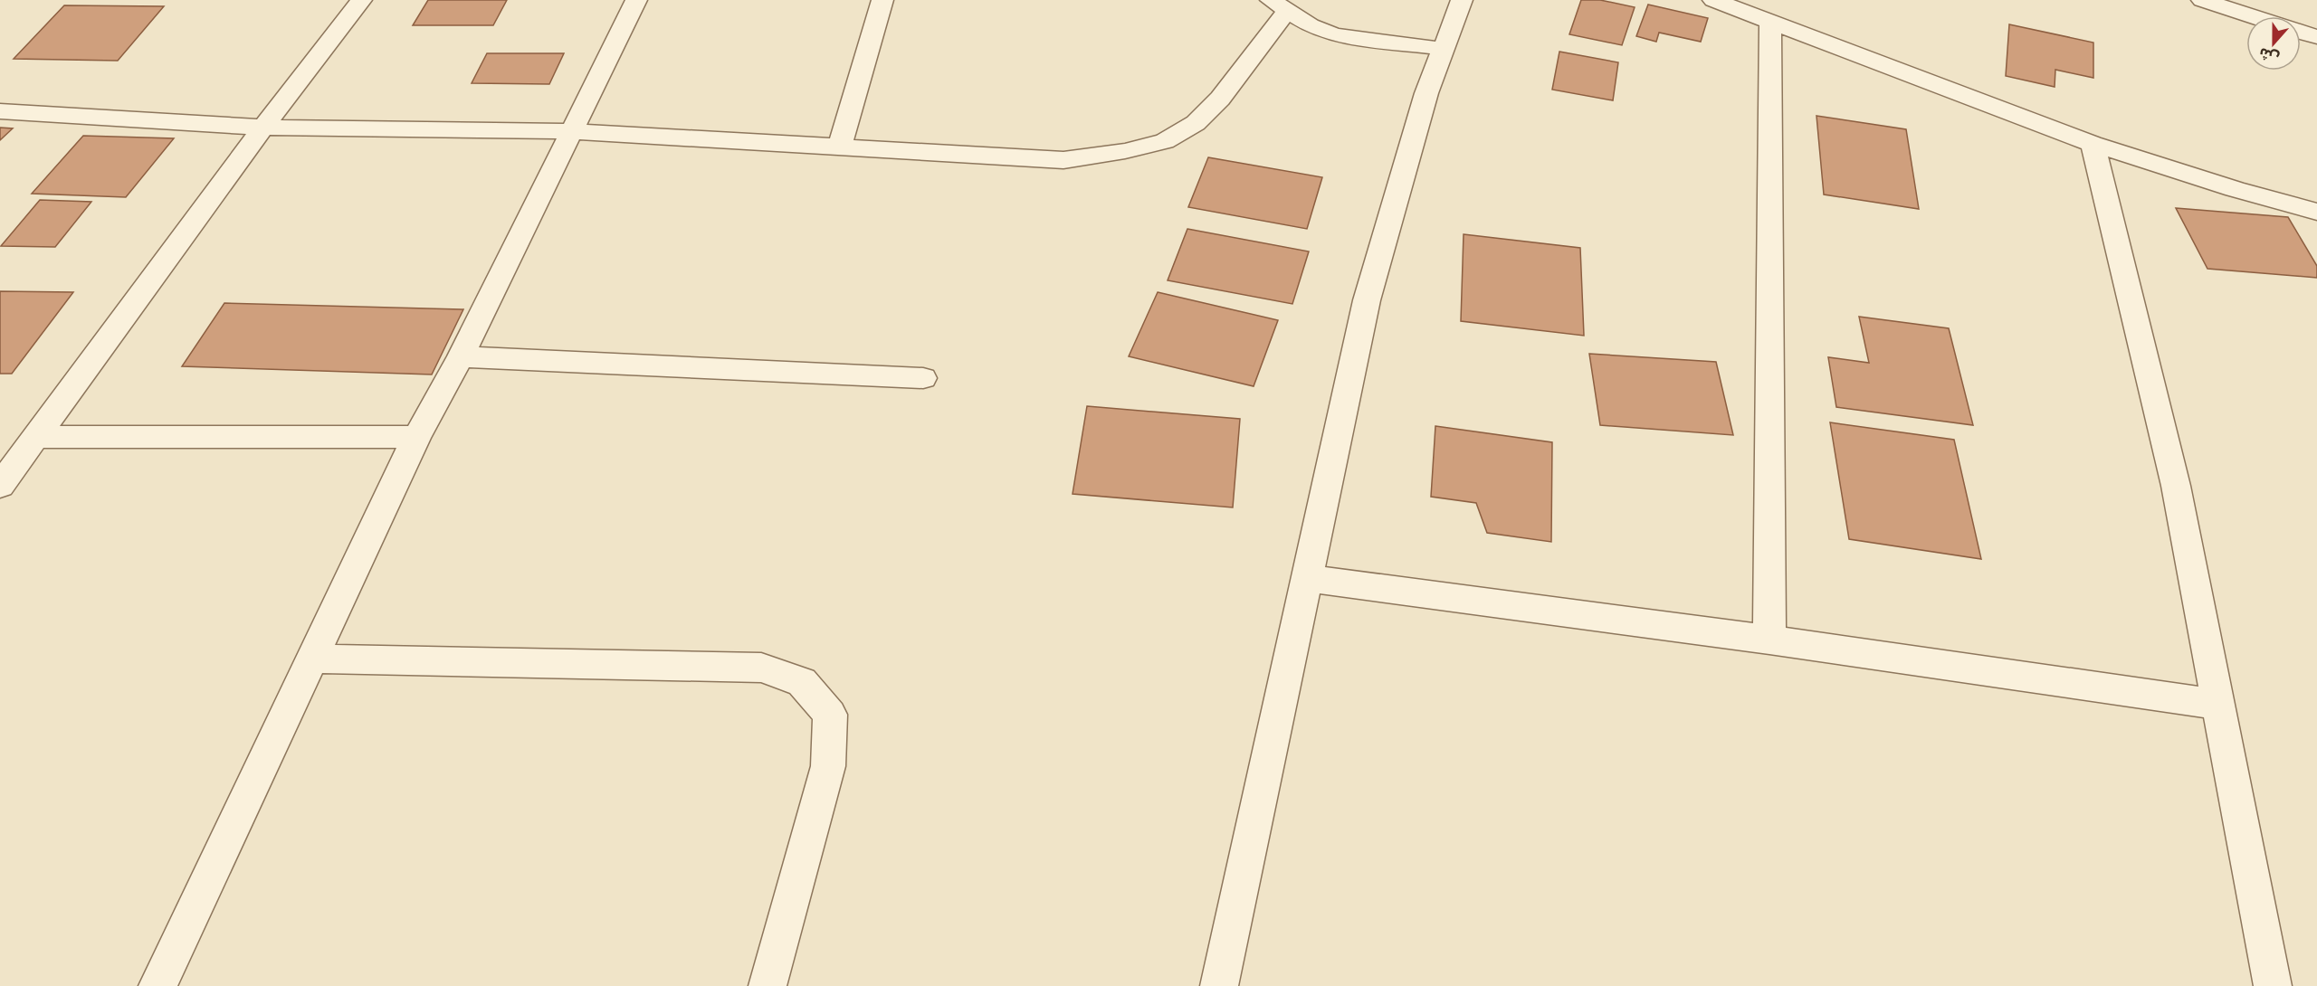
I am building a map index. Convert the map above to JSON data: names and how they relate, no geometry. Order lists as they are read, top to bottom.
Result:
{
  "north": "bottom"
}
